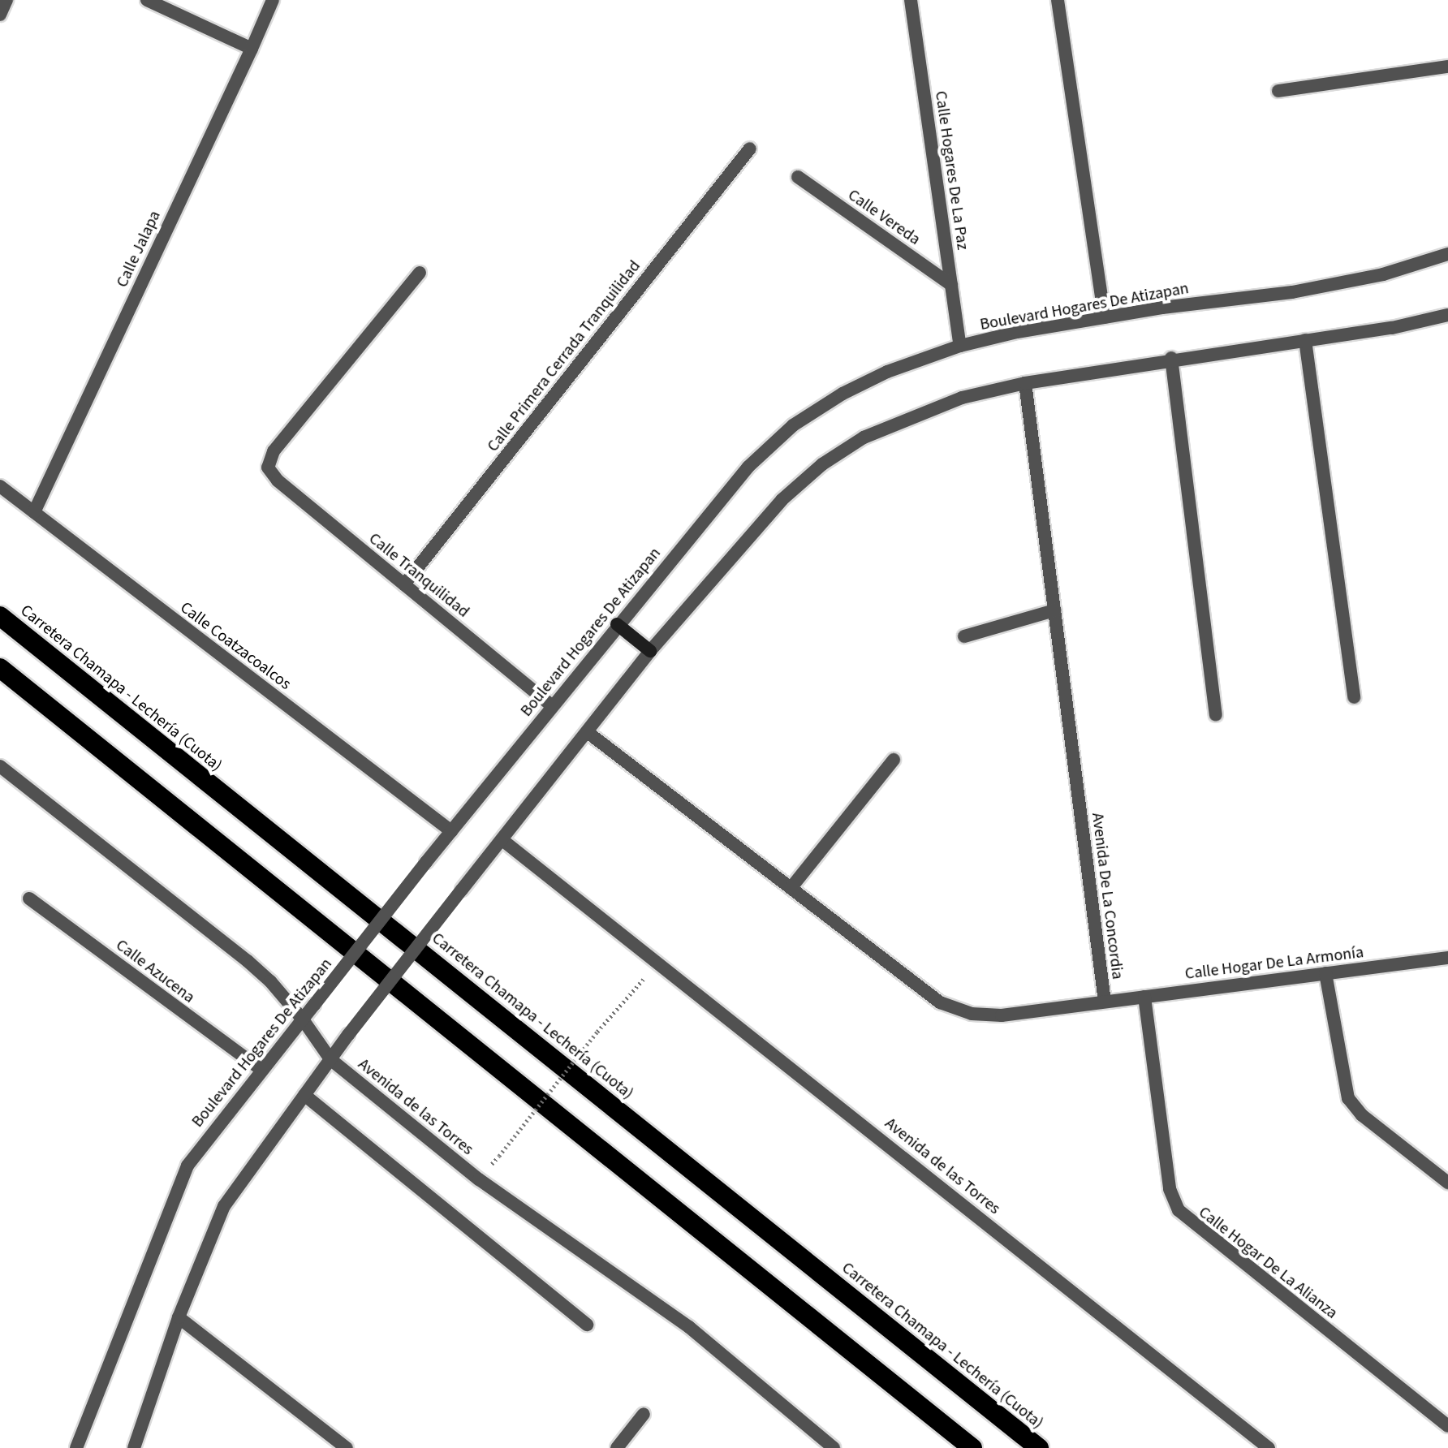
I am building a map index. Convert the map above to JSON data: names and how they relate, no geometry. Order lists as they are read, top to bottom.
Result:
{
  "streets": {
    "highway": ["Carretera Chamapa - Lechería (Cuota)"],
    "street": [
      "Calle Hogares De La Paz",
      "Calle Vereda",
      "Calle Jalapa",
      "Boulevard Hogares De Atizapan",
      "Calle Primera Cerrada Tranquilidad",
      "Calle Tranquilidad",
      "Calle Coatzacoalcos",
      "Avenida De La Concordia",
      "Calle Hogar De La Armonía",
      "Calle Azucena",
      "Avenida de las Torres",
      "Calle Hogar De La Alianza"
    ]
  },
  "crossings": [
    ["Calle Hogares De La Paz", "Calle Vereda"],
    ["Calle Hogares De La Paz", "Boulevard Hogares De Atizapan"],
    ["Calle Jalapa", "Calle Coatzacoalcos"],
    ["Boulevard Hogares De Atizapan", "Calle Tranquilidad"],
    ["Boulevard Hogares De Atizapan", "Calle Coatzacoalcos"],
    ["Boulevard Hogares De Atizapan", "Calle Azucena"],
    ["Boulevard Hogares De Atizapan", "Avenida de las Torres"],
    ["Calle Primera Cerrada Tranquilidad", "Calle Tranquilidad"],
    ["Avenida De La Concordia", "Calle Hogar De La Armonía"],
    ["Calle Hogar De La Armonía", "Calle Hogar De La Alianza"]
  ]
}
